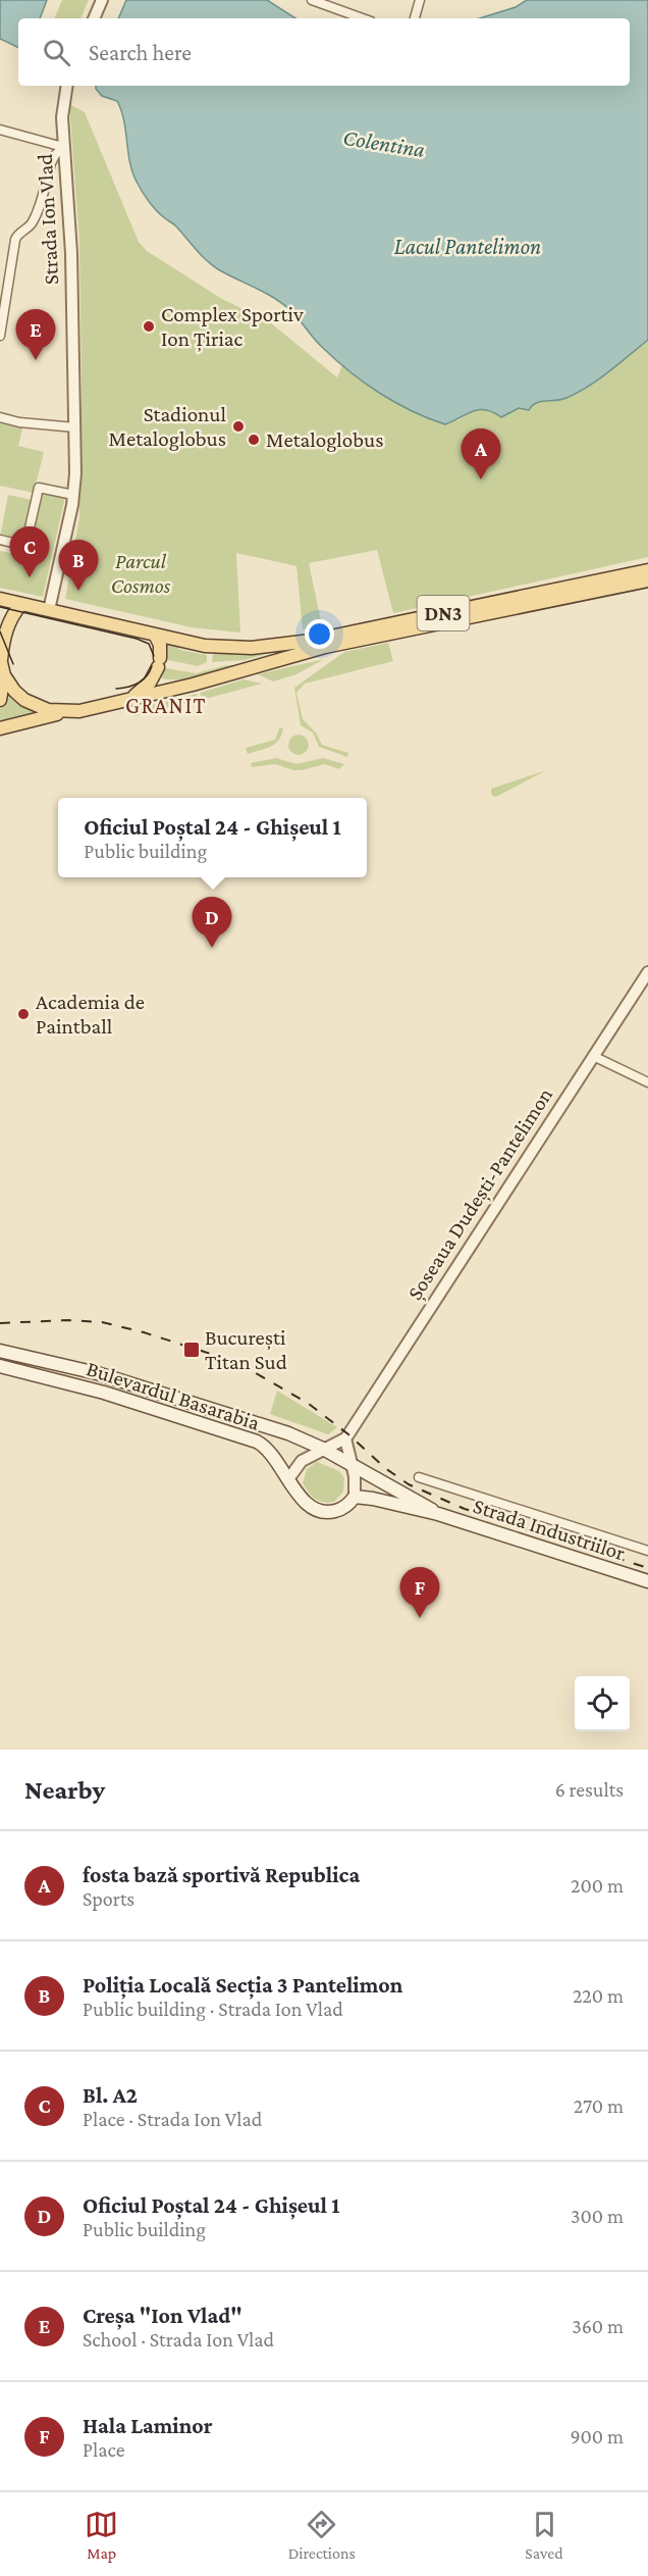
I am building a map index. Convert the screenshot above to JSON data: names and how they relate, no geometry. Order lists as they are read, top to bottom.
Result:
{
  "streets": {
    "main road": ["DN3", "Bulevardul Basarabia", "Strada Industriilor"],
    "street": ["Strada Ion Vlad", "Șoseaua Dudești-Pantelimon"]
  },
  "crossings": [
    ["Strada Ion Vlad", "DN3"],
    ["Bulevardul Basarabia", "Strada Industriilor"]
  ],
  "districts": ["GRANIT"],
  "water": ["Colentina", "Lacul Pantelimon"],
  "parks": ["Parcul Cosmos"],
  "places": {
    "other": [
      "Complex Sportiv Ion Țiriac",
      "Stadionul Metaloglobus",
      "Metaloglobus",
      "Academia de Paintball"
    ],
    "transit": ["București Titan Sud"]
  },
  "page": {
    "search": "Search here",
    "pins": [
      "E",
      "A",
      "C",
      "B",
      "D",
      "F"
    ],
    "popup": ["Oficiul Poștal 24 - Ghișeul 1", "Public building"],
    "heading": ["Nearby", "6 results"],
    "list": [
      {
        "mark": "A",
        "name": "fosta bază sportivă Republica",
        "note": "Sports",
        "value": "200 m"
      },
      {
        "mark": "B",
        "name": "Poliția Locală Secția 3 Pantelimon",
        "note": "Public building · Strada Ion Vlad",
        "value": "220 m"
      },
      {
        "mark": "C",
        "name": "Bl. A2",
        "note": "Place · Strada Ion Vlad",
        "value": "270 m"
      },
      {
        "mark": "D",
        "name": "Oficiul Poștal 24 - Ghișeul 1",
        "note": "Public building",
        "value": "300 m"
      },
      {
        "mark": "E",
        "name": "Creșa \"Ion Vlad\"",
        "note": "School · Strada Ion Vlad",
        "value": "360 m"
      },
      {
        "mark": "F",
        "name": "Hala Laminor",
        "note": "Place",
        "value": "900 m"
      }
    ],
    "nav": ["Map", "Directions", "Saved"]
  }
}
